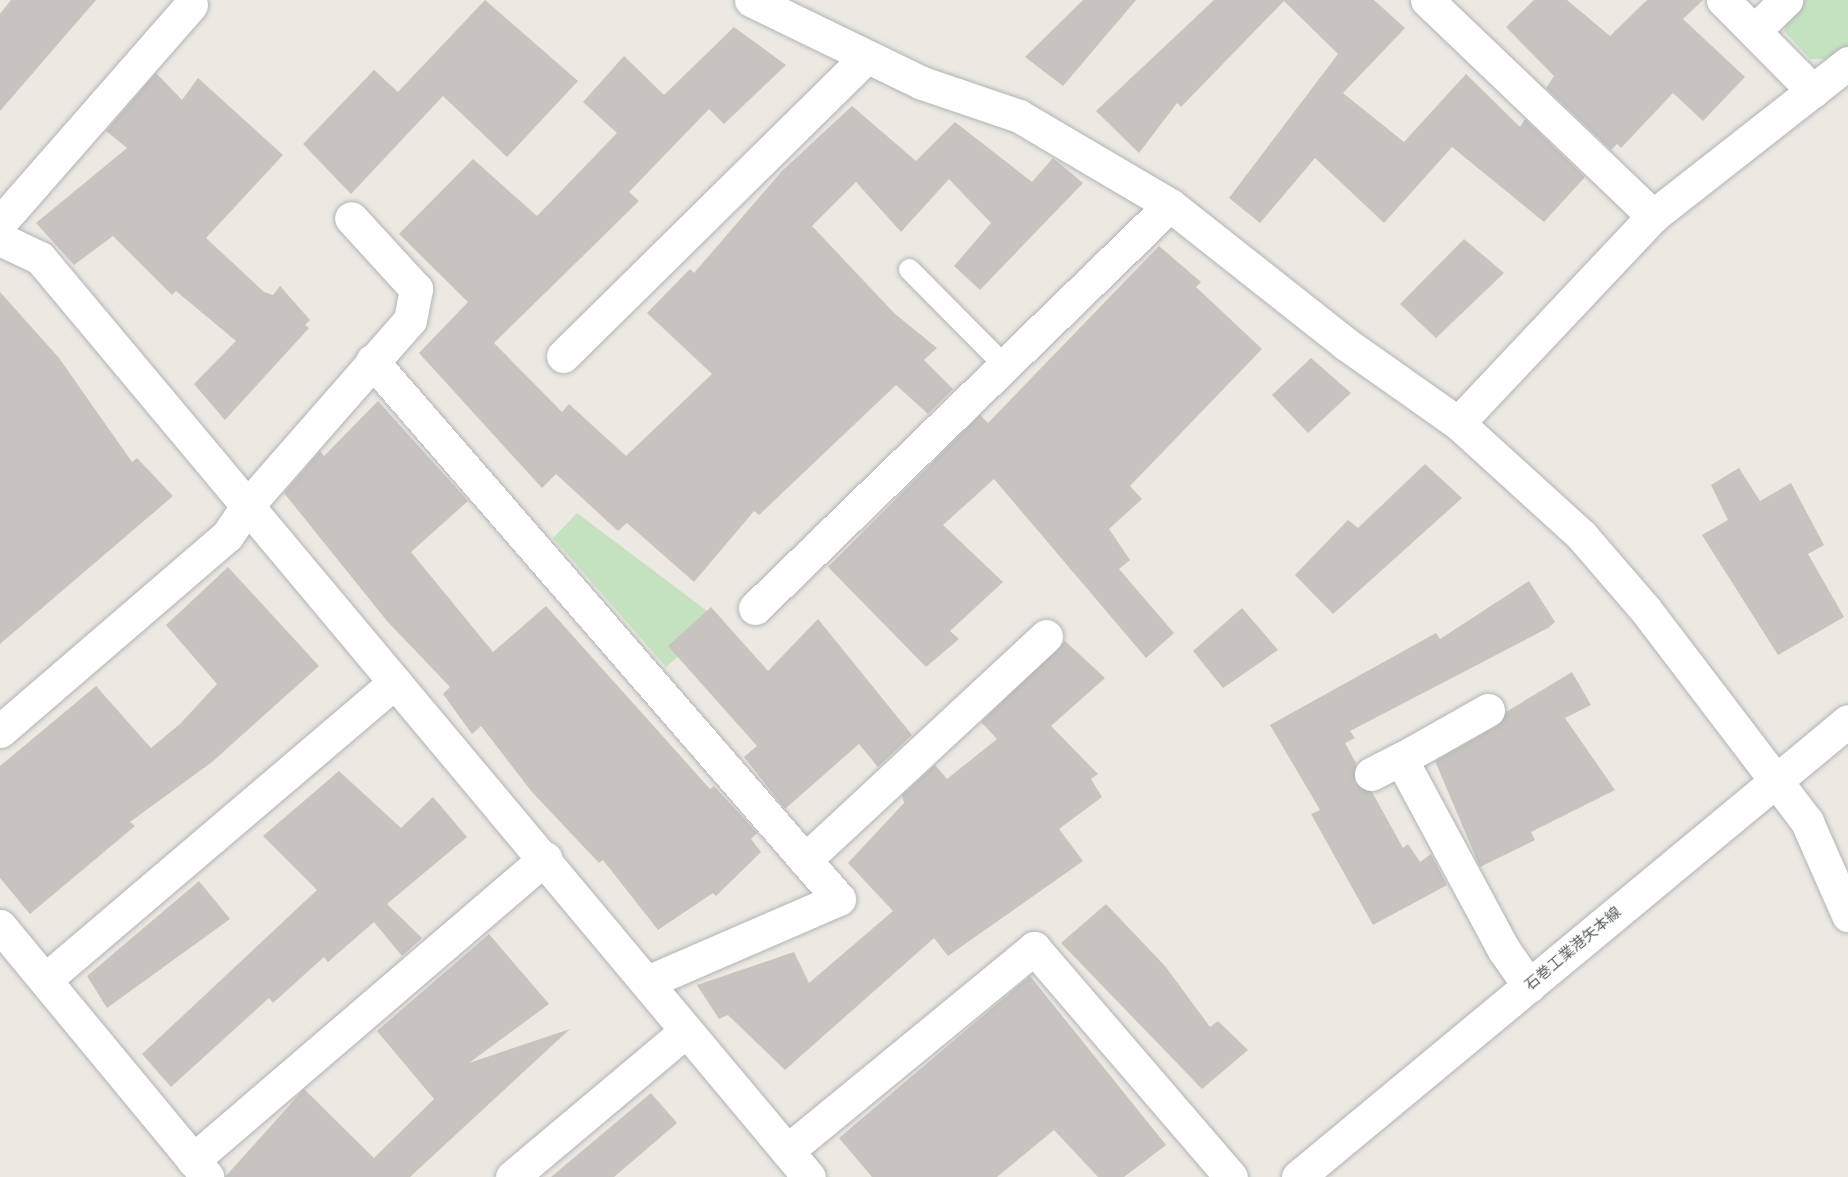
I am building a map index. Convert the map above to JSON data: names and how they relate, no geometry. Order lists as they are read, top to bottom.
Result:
{
  "streets": {
    "street": ["石巻工業港矢本線"]
  }
}
